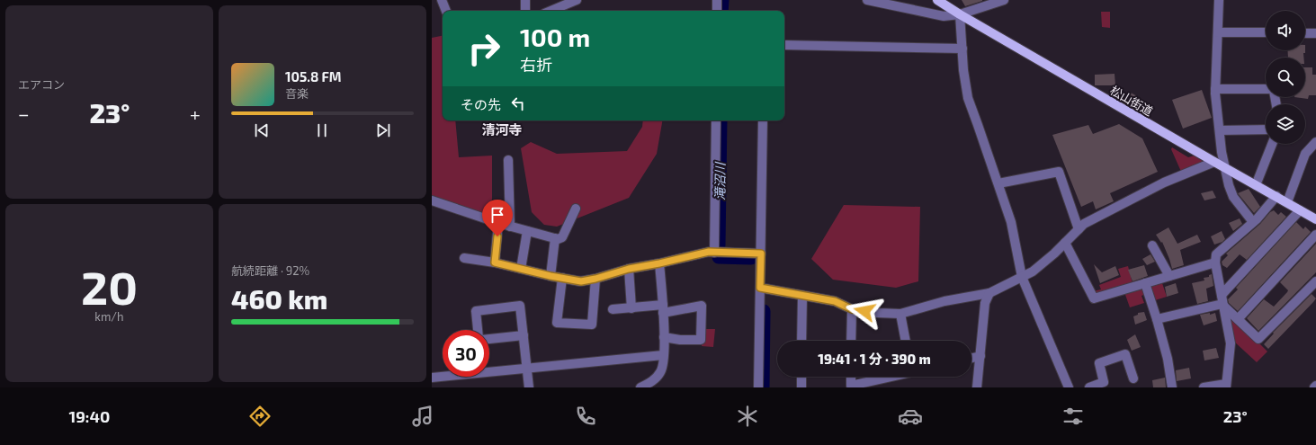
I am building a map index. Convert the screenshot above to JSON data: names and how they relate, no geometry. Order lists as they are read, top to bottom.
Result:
{
  "streets": {
    "main road": ["松山街道"]
  },
  "districts": ["清河寺"],
  "water": ["滝沼川"],
  "page": {
    "tile": [
      "エアコン",
      ["20", "km/h"],
      ["航続距離 · 92%", "460 km"]
    ],
    "turn": ["100 m", "右折"],
    "song": ["105.8 FM", "音楽"],
    "then": "その先",
    "heat": ["−", "23°", "+"],
    "limit": "30",
    "trip": "19:41 · 1 分 · 390 m",
    "tabs": ["19:40", "23°"]
  }
}
